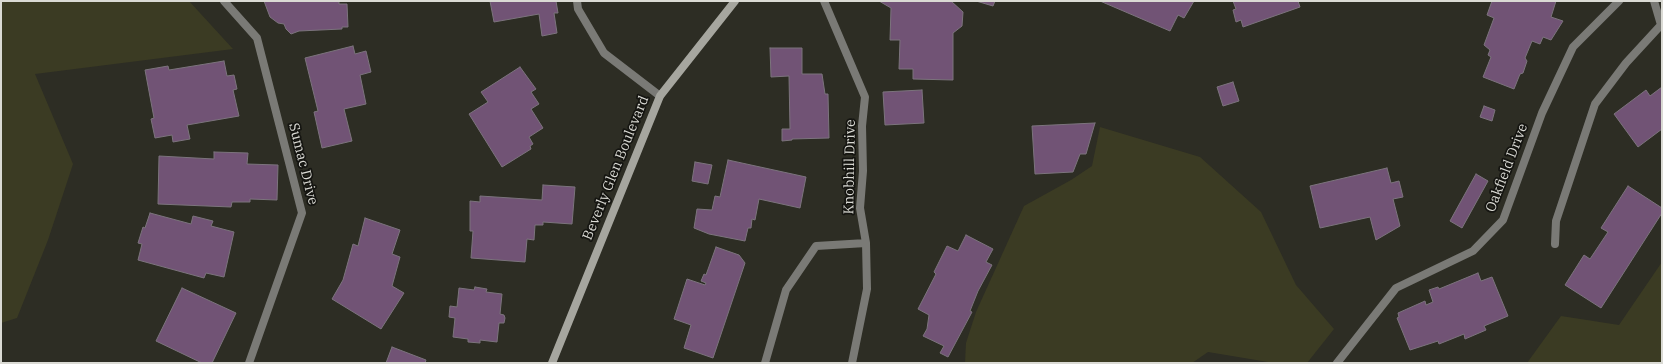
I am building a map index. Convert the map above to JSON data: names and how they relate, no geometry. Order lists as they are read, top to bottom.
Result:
{
  "streets": {
    "main road": ["Beverly Glen Boulevard"],
    "street": ["Sumac Drive", "Knobhill Drive", "Oakfield Drive"]
  }
}
